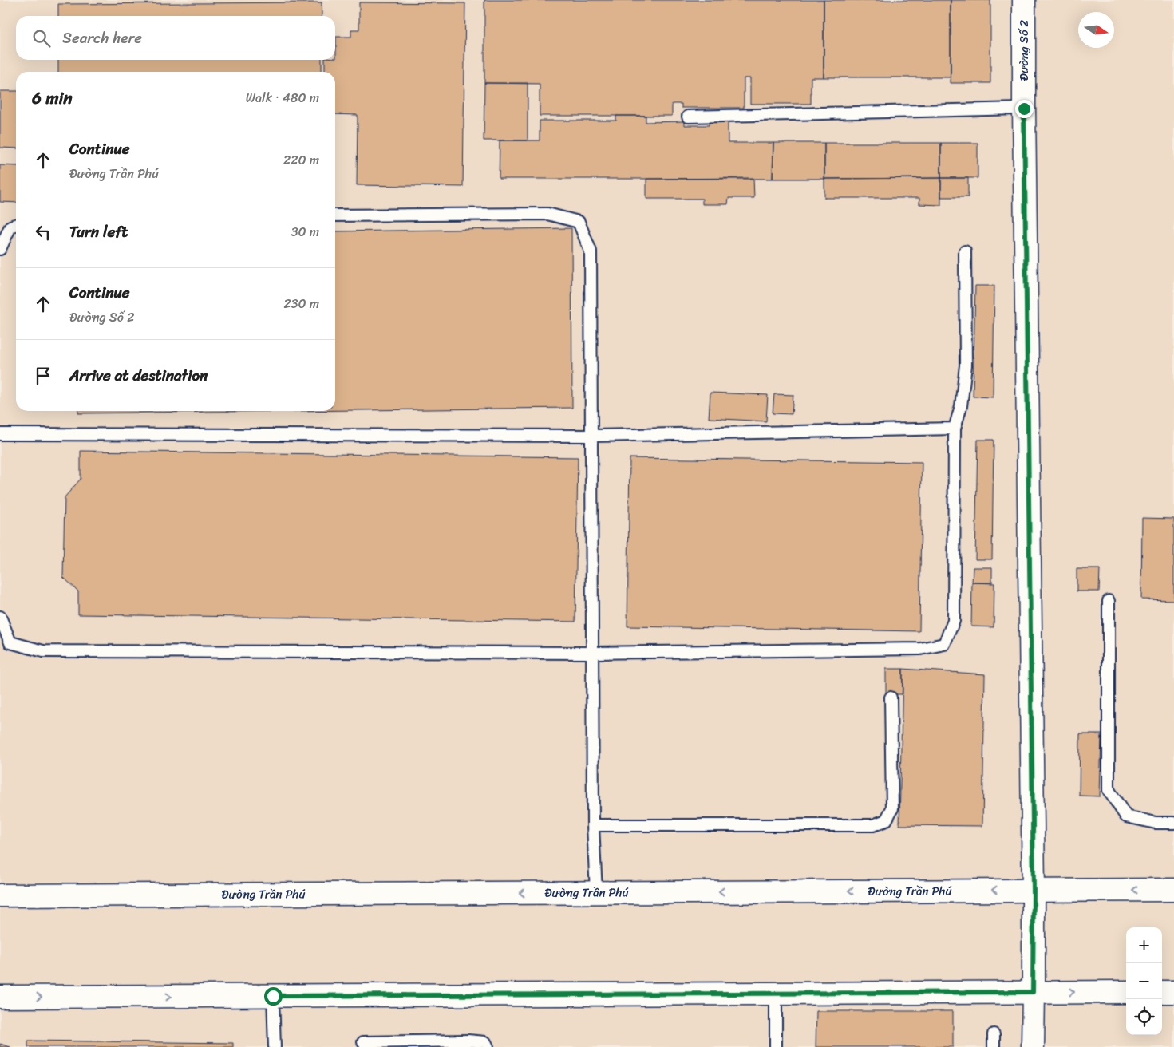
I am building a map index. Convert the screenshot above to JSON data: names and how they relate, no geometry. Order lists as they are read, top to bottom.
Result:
{
  "streets": {
    "main road": ["Đường Số 2", "Đường Trần Phú"]
  },
  "crossings": [
    ["Đường Số 2", "Đường Trần Phú"]
  ],
  "north": "right",
  "page": {
    "search": "Search here",
    "heading": ["6 min", "Walk · 480 m"],
    "list": [
      ["Continue", "Đường Trần Phú", "220 m"],
      ["Turn left", "30 m"],
      ["Continue", "Đường Số 2", "230 m"],
      "Arrive at destination"
    ],
    "map_buttons": ["+", "−"]
  }
}
